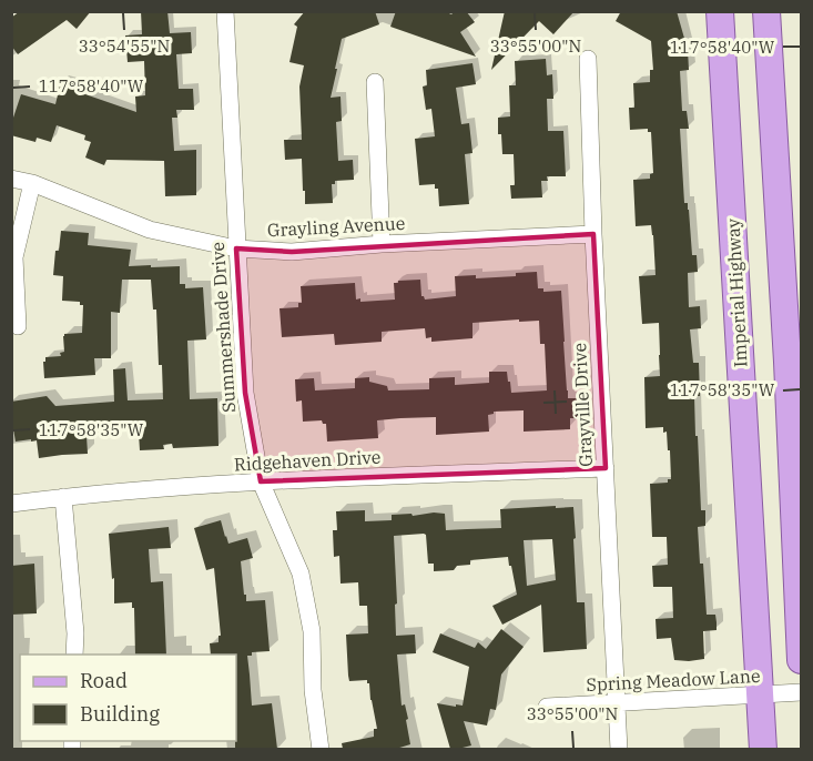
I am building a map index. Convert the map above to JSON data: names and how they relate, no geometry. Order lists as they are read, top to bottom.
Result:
{
  "streets": {
    "main road": ["Imperial Highway"],
    "street": [
      "Grayling Avenue",
      "Summershade Drive",
      "Grayville Drive",
      "Ridgehaven Drive",
      "Spring Meadow Lane"
    ]
  },
  "crossings": [
    ["Grayling Avenue", "Summershade Drive"],
    ["Grayling Avenue", "Grayville Drive"],
    ["Imperial Highway", "Spring Meadow Lane"],
    ["Summershade Drive", "Ridgehaven Drive"],
    ["Grayville Drive", "Ridgehaven Drive"],
    ["Grayville Drive", "Spring Meadow Lane"]
  ],
  "legend": ["Road", "Building"],
  "coordinates": [
    "33°54'55\"N",
    "33°55'00\"N",
    "117°58'40\"W",
    "117°58'35\"W"
  ]
}
